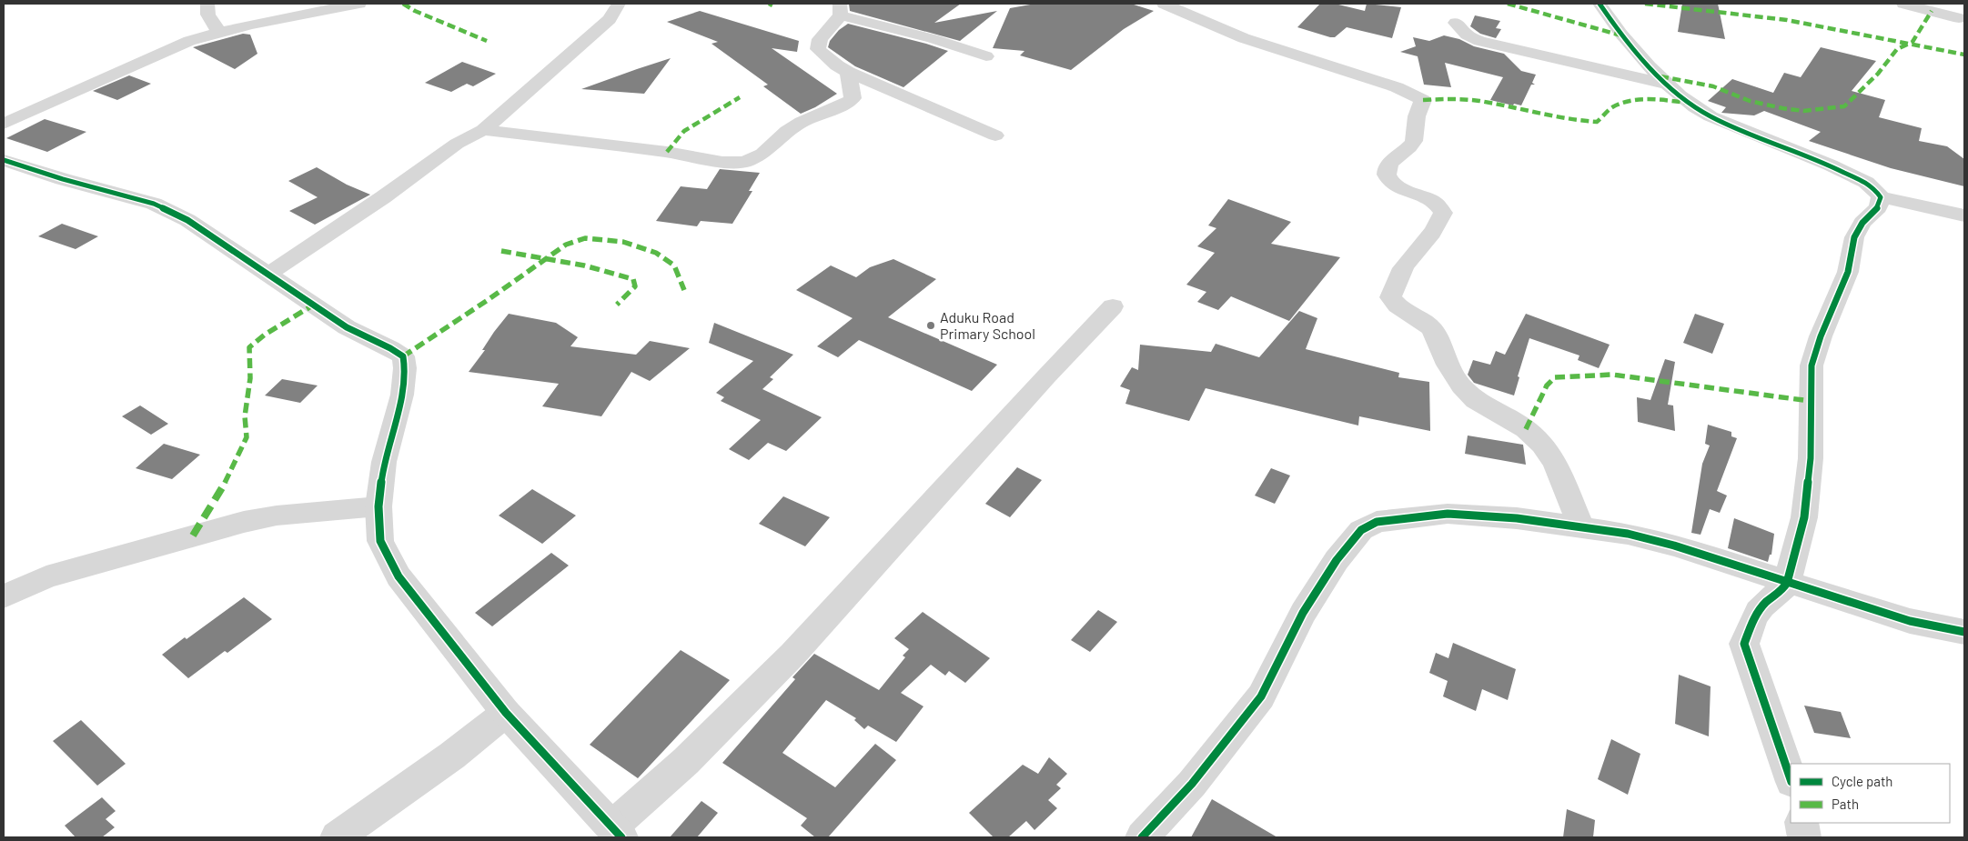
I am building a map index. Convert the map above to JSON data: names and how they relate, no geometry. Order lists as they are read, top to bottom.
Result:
{
  "places": ["Aduku Road Primary School"],
  "legend": ["Cycle path", "Path"]
}
